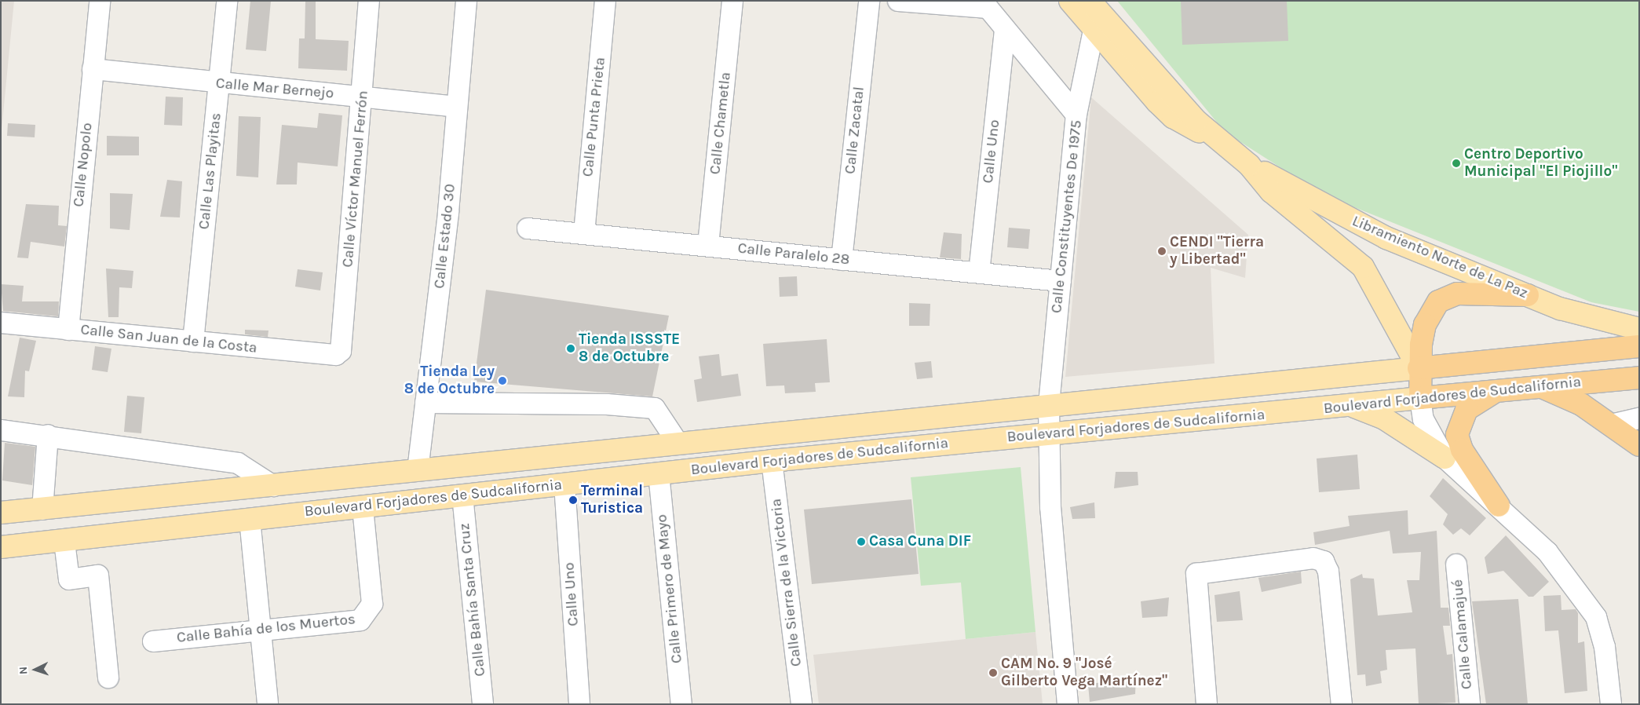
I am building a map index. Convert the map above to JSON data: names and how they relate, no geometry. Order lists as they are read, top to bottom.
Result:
{
  "streets": {
    "highway": ["Boulevard Forjadores de Sudcalifornia"],
    "main road": ["Libramiento Norte de La Paz"],
    "street": [
      "Calle Mar Bernejo",
      "Calle Punta Prieta",
      "Calle Chametla",
      "Calle Zacatal",
      "Calle Uno",
      "Calle Nopolo",
      "Calle Las Playitas",
      "Calle Víctor Manuel Ferrón",
      "Calle Constituyentes De 1975",
      "Calle Estado 30",
      "Calle Paralelo 28",
      "Calle San Juan de la Costa",
      "Calle Sierra de la Victoria",
      "Calle Primero de Mayo",
      "Calle Bahía Santa Cruz",
      "Calle Bahía de los Muertos",
      "Calle Calamajué"
    ]
  },
  "crossings": [
    ["Calle Mar Bernejo", "Calle Nopolo"],
    ["Calle Mar Bernejo", "Calle Las Playitas"],
    ["Calle Mar Bernejo", "Calle Víctor Manuel Ferrón"],
    ["Calle Mar Bernejo", "Calle Estado 30"],
    ["Calle Punta Prieta", "Calle Paralelo 28"],
    ["Calle Chametla", "Calle Paralelo 28"],
    ["Calle Zacatal", "Calle Paralelo 28"],
    ["Calle Uno", "Calle Paralelo 28"],
    ["Calle Uno", "Boulevard Forjadores de Sudcalifornia"],
    ["Calle Nopolo", "Calle San Juan de la Costa"],
    ["Calle Las Playitas", "Calle San Juan de la Costa"],
    ["Calle Víctor Manuel Ferrón", "Calle San Juan de la Costa"],
    ["Calle Constituyentes De 1975", "Calle Paralelo 28"],
    ["Calle Constituyentes De 1975", "Boulevard Forjadores de Sudcalifornia"],
    ["Calle Estado 30", "Boulevard Forjadores de Sudcalifornia"],
    ["Libramiento Norte de La Paz", "Boulevard Forjadores de Sudcalifornia"],
    ["Boulevard Forjadores de Sudcalifornia", "Calle Sierra de la Victoria"],
    ["Boulevard Forjadores de Sudcalifornia", "Calle Primero de Mayo"],
    ["Boulevard Forjadores de Sudcalifornia", "Calle Bahía Santa Cruz"],
    ["Boulevard Forjadores de Sudcalifornia", "Calle Bahía de los Muertos"]
  ],
  "places": [
    "Centro Deportivo Municipal \"El Piojillo\"",
    "CENDI \"Tierra y Libertad\"",
    "Tienda ISSSTE 8 de Octubre",
    "Tienda Ley 8 de Octubre",
    "Terminal Turistica",
    "Casa Cuna DIF",
    "CAM No. 9 \"José Gilberto Vega Martínez\""
  ],
  "north": "left"
}
